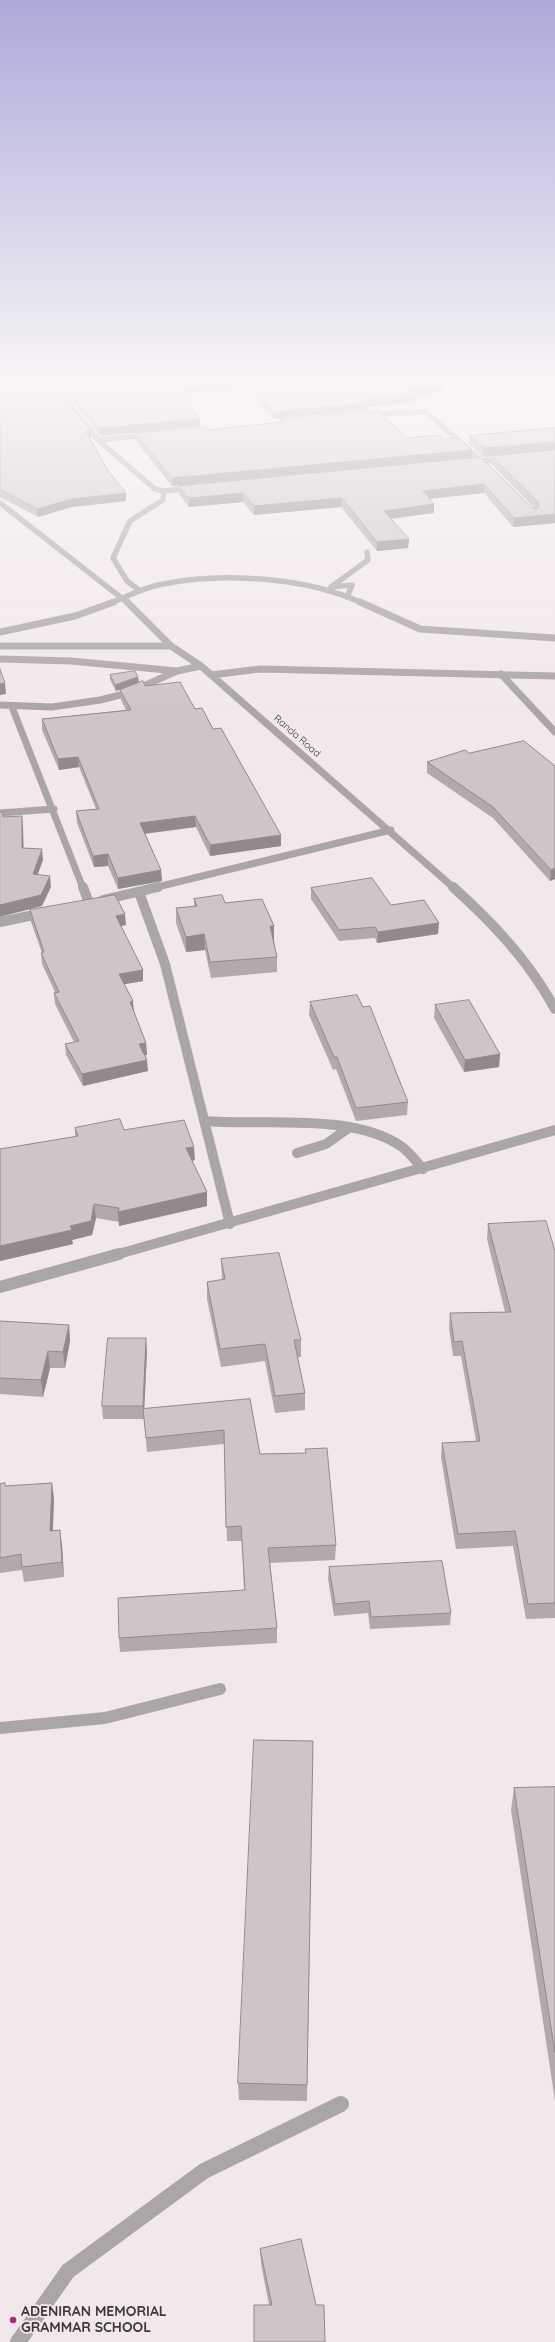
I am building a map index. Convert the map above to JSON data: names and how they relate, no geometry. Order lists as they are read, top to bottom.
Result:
{
  "streets": {
    "street": ["Randa Road"]
  },
  "places": ["ADENIRAN MEMORIAL GRAMMAR SCHOOL"]
}
